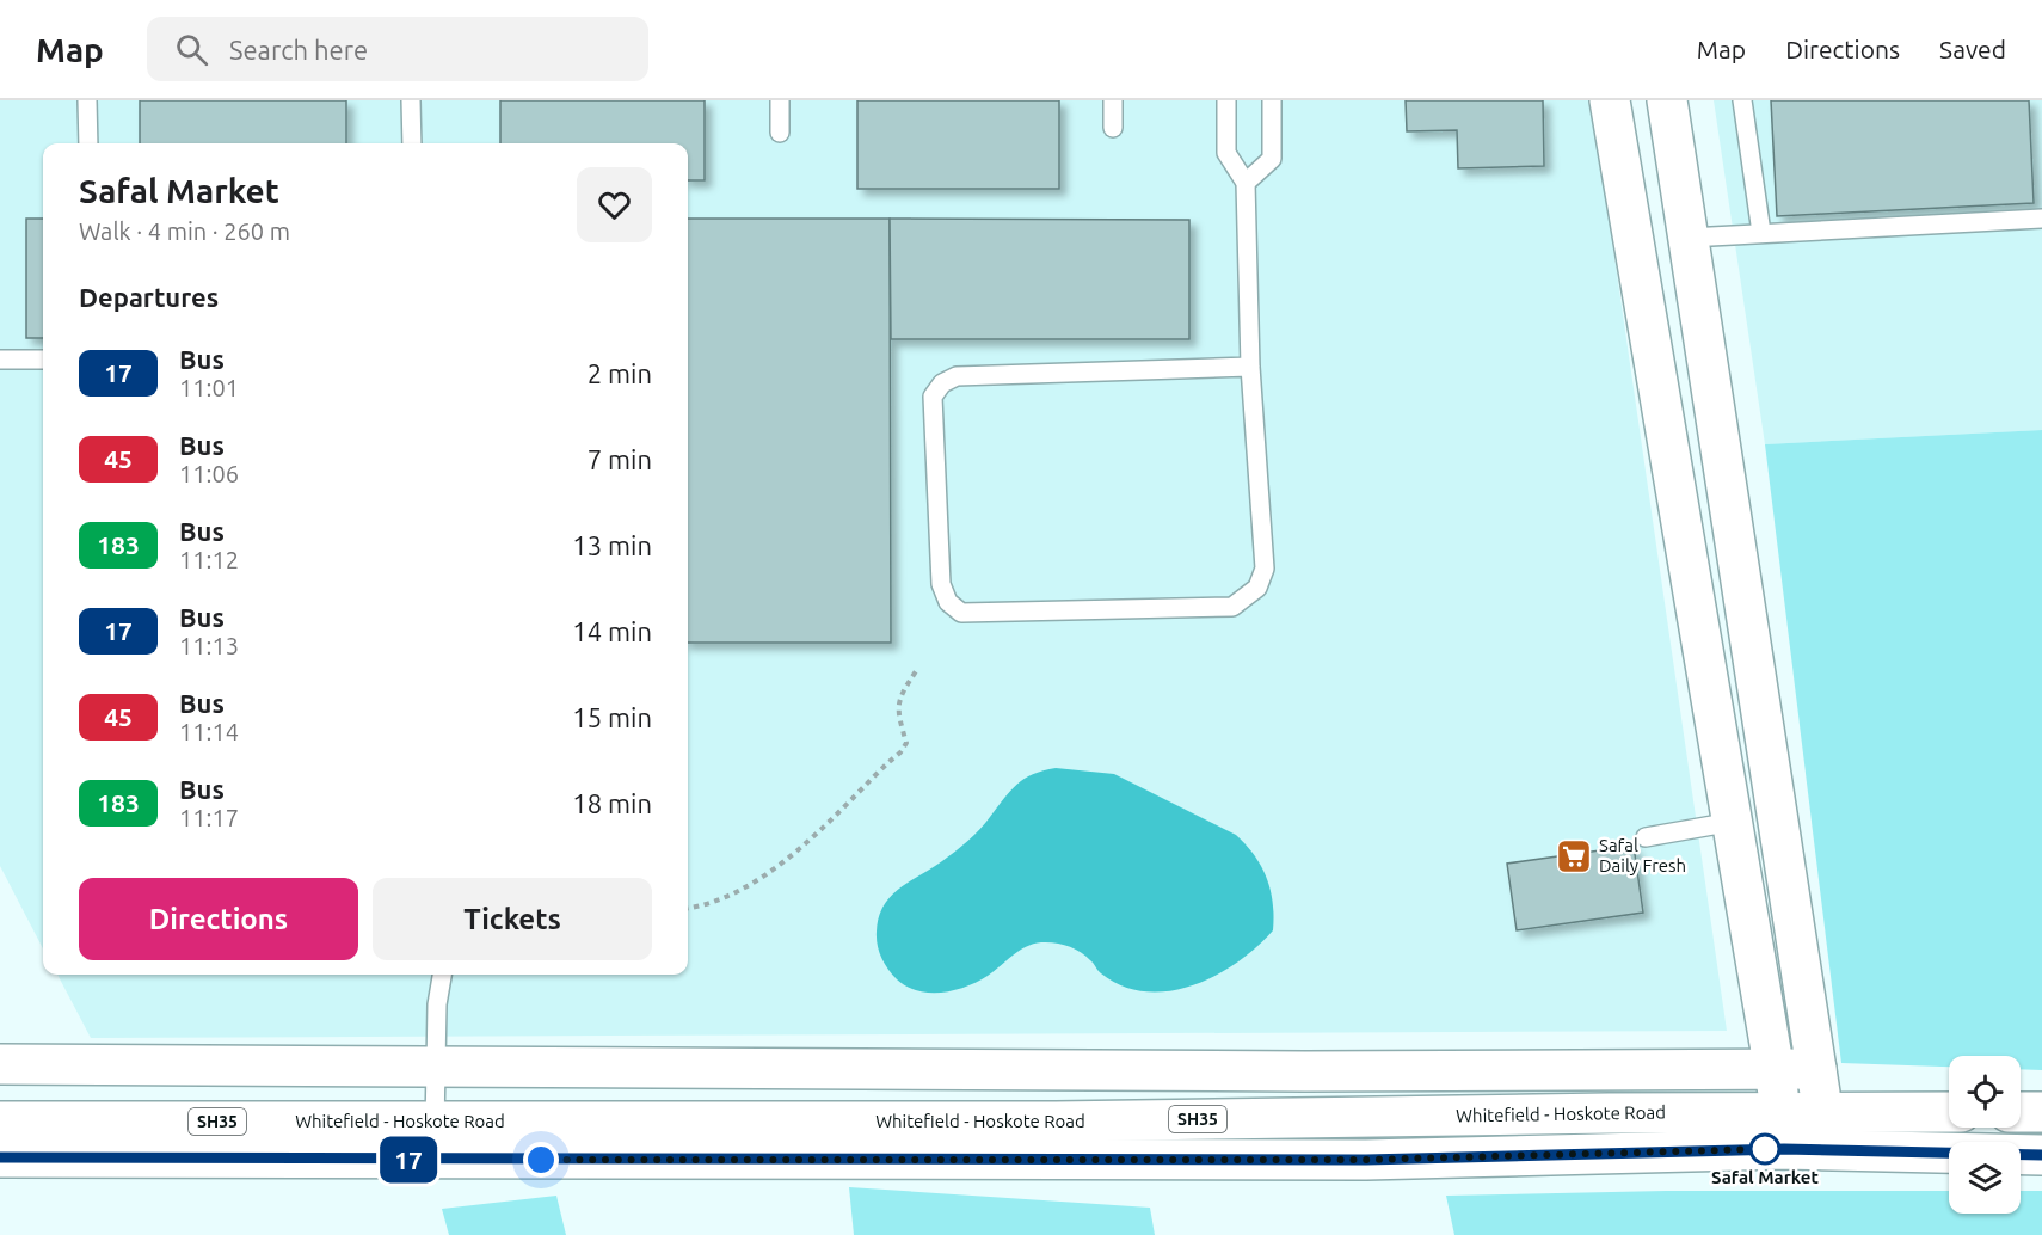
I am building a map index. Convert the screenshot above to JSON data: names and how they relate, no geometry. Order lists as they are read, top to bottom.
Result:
{
  "streets": {
    "main road": ["Whitefield - Hoskote Road", "SH35"]
  },
  "places": {
    "supermarket": ["Safal Daily Fresh"],
    "other": ["Safal Market"]
  },
  "lines": ["bus line 17"],
  "page": {
    "header": "Map",
    "search": "Search here",
    "nav": ["Map", "Directions", "Saved"],
    "on_map": "17",
    "heading": [
      ["Safal Market", "Walk · 4 min · 260 m"],
      "Departures"
    ],
    "list": [
      {
        "mark": "17",
        "name": "Bus",
        "note": "11:01",
        "value": "2 min"
      },
      {
        "mark": "45",
        "name": "Bus",
        "note": "11:06",
        "value": "7 min"
      },
      {
        "mark": "183",
        "name": "Bus",
        "note": "11:12",
        "value": "13 min"
      },
      {
        "mark": "17",
        "name": "Bus",
        "note": "11:13",
        "value": "14 min"
      },
      {
        "mark": "45",
        "name": "Bus",
        "note": "11:14",
        "value": "15 min"
      },
      {
        "mark": "183",
        "name": "Bus",
        "note": "11:17",
        "value": "18 min"
      }
    ],
    "buttons": ["Directions", "Tickets"]
  }
}
